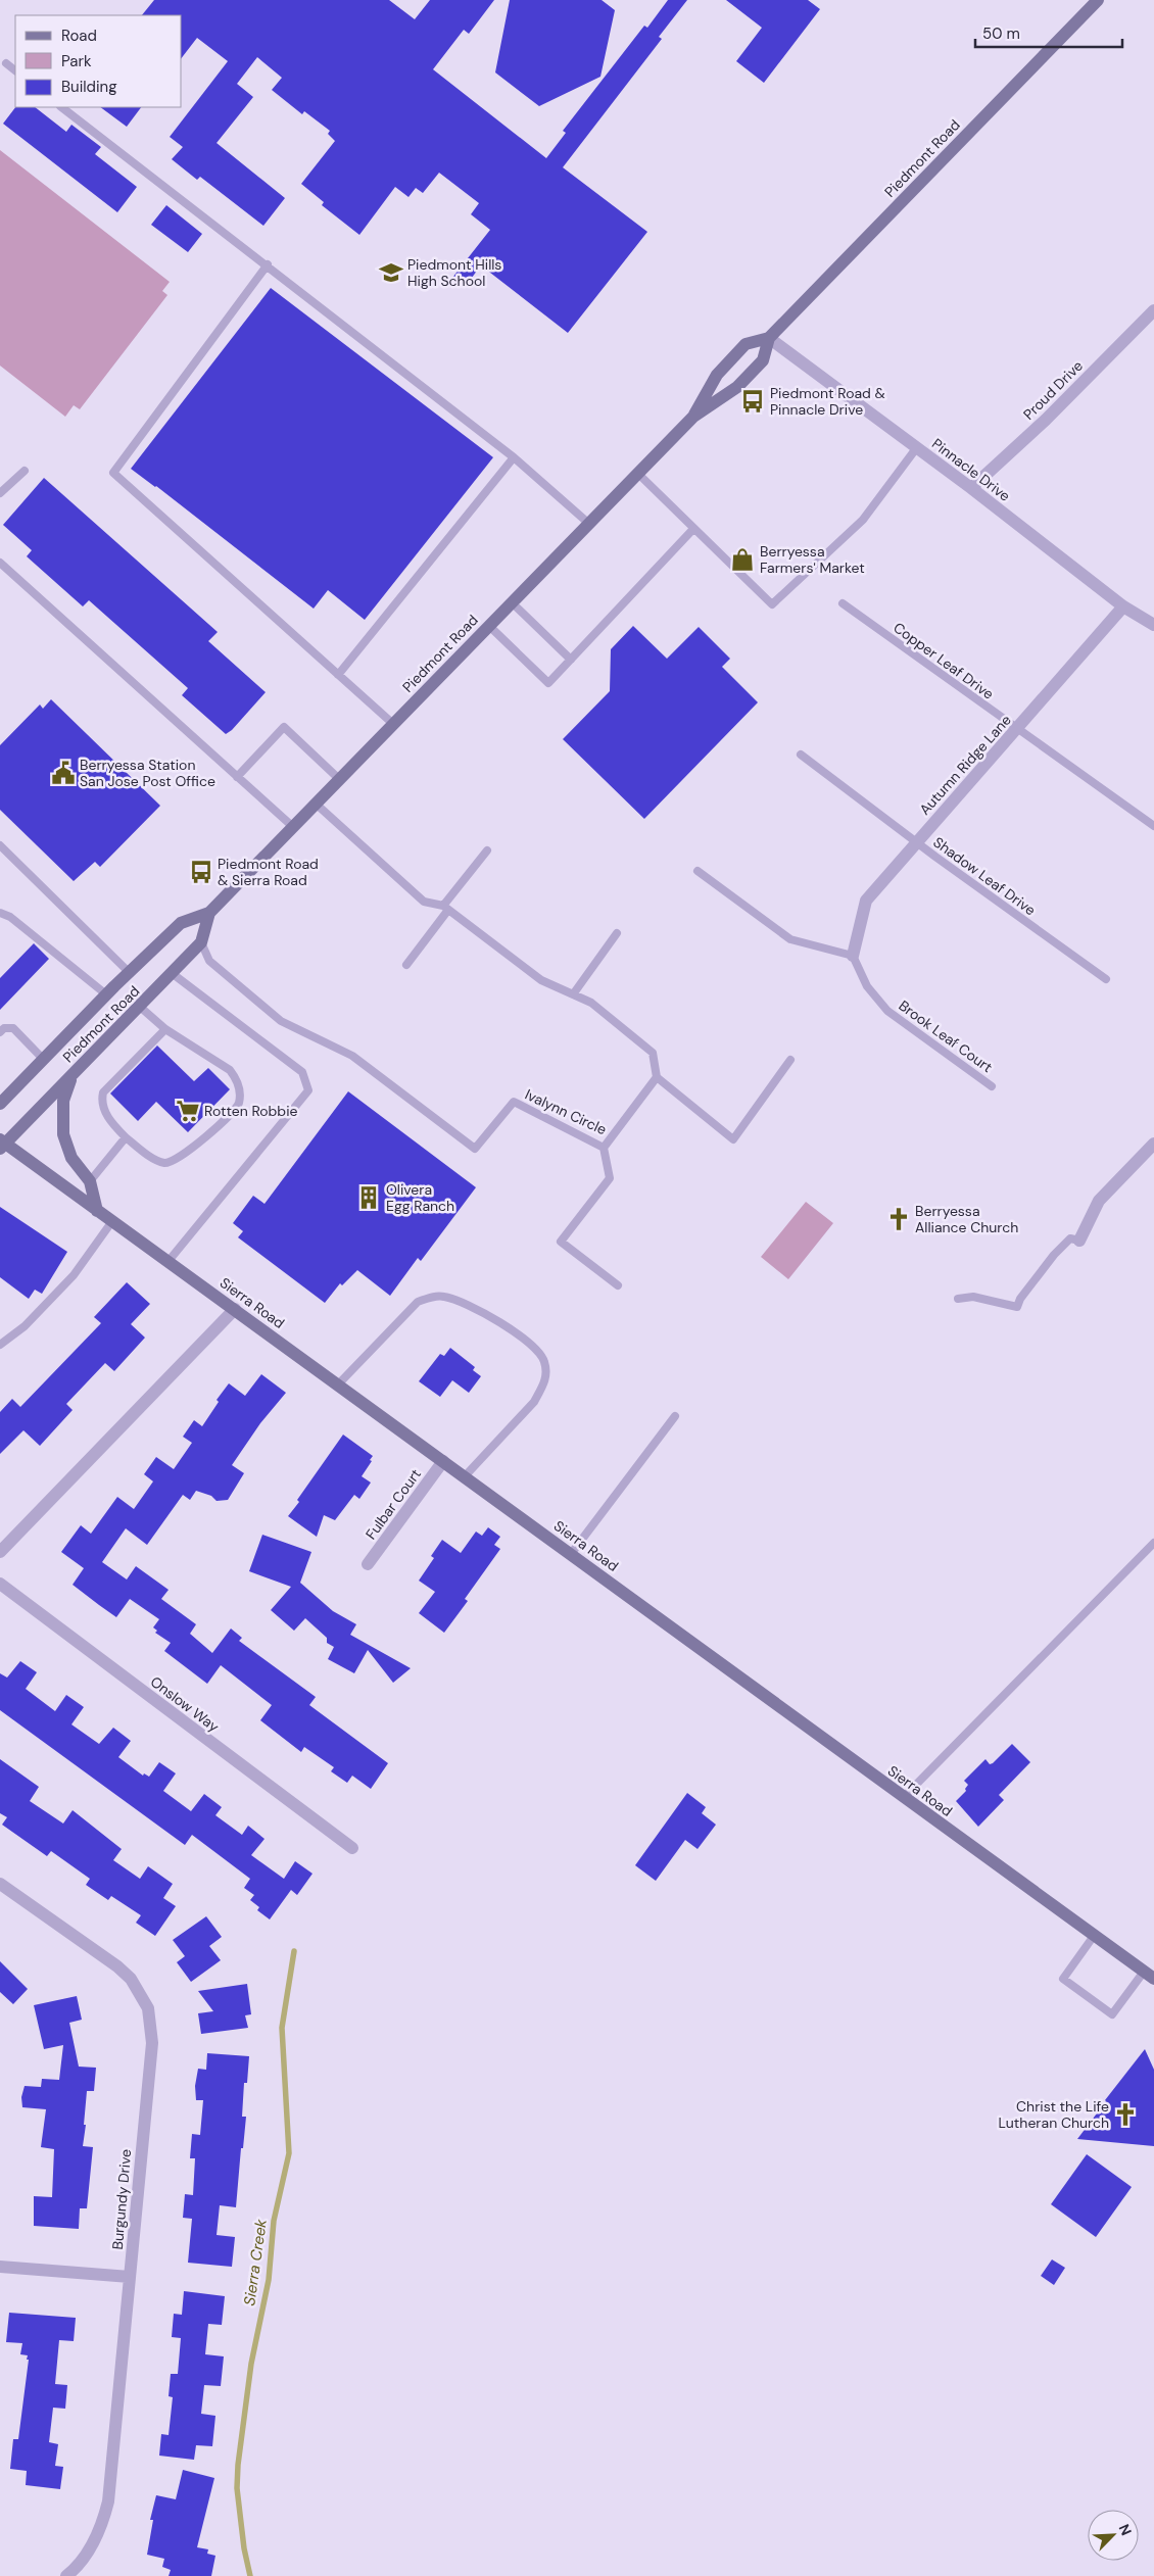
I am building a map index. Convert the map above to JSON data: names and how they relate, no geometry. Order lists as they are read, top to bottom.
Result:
{
  "streets": {
    "main road": ["Piedmont Road", "Sierra Road"],
    "street": [
      "Proud Drive",
      "Pinnacle Drive",
      "Autumn Ridge Lane",
      "Fulbar Court",
      "Onslow Way",
      "Burgundy Drive"
    ],
    "lane": [
      "Copper Leaf Drive",
      "Shadow Leaf Drive",
      "Brook Leaf Court",
      "Ivalynn Circle"
    ]
  },
  "crossings": [
    ["Piedmont Road", "Pinnacle Drive"],
    ["Piedmont Road", "Ivalynn Circle"],
    ["Piedmont Road", "Sierra Road"],
    ["Proud Drive", "Pinnacle Drive"],
    ["Pinnacle Drive", "Autumn Ridge Lane"],
    ["Copper Leaf Drive", "Autumn Ridge Lane"],
    ["Autumn Ridge Lane", "Shadow Leaf Drive"],
    ["Autumn Ridge Lane", "Brook Leaf Court"],
    ["Sierra Road", "Fulbar Court"]
  ],
  "water": ["Sierra Creek"],
  "places": {
    "school or university": ["Piedmont Hills High School"],
    "bus stop": ["Piedmont Road & Pinnacle Drive", "Piedmont Road & Sierra Road"],
    "shop": ["Berryessa Farmers' Market"],
    "public building": ["Berryessa Station San Jose Post Office"],
    "supermarket": ["Rotten Robbie"],
    "building": ["Olivera Egg Ranch"],
    "church": ["Berryessa Alliance Church", "Christ the Life Lutheran Church"]
  },
  "legend": ["Road", "Park", "Building"],
  "scale_bar": "50 m",
  "north": "top right"
}
